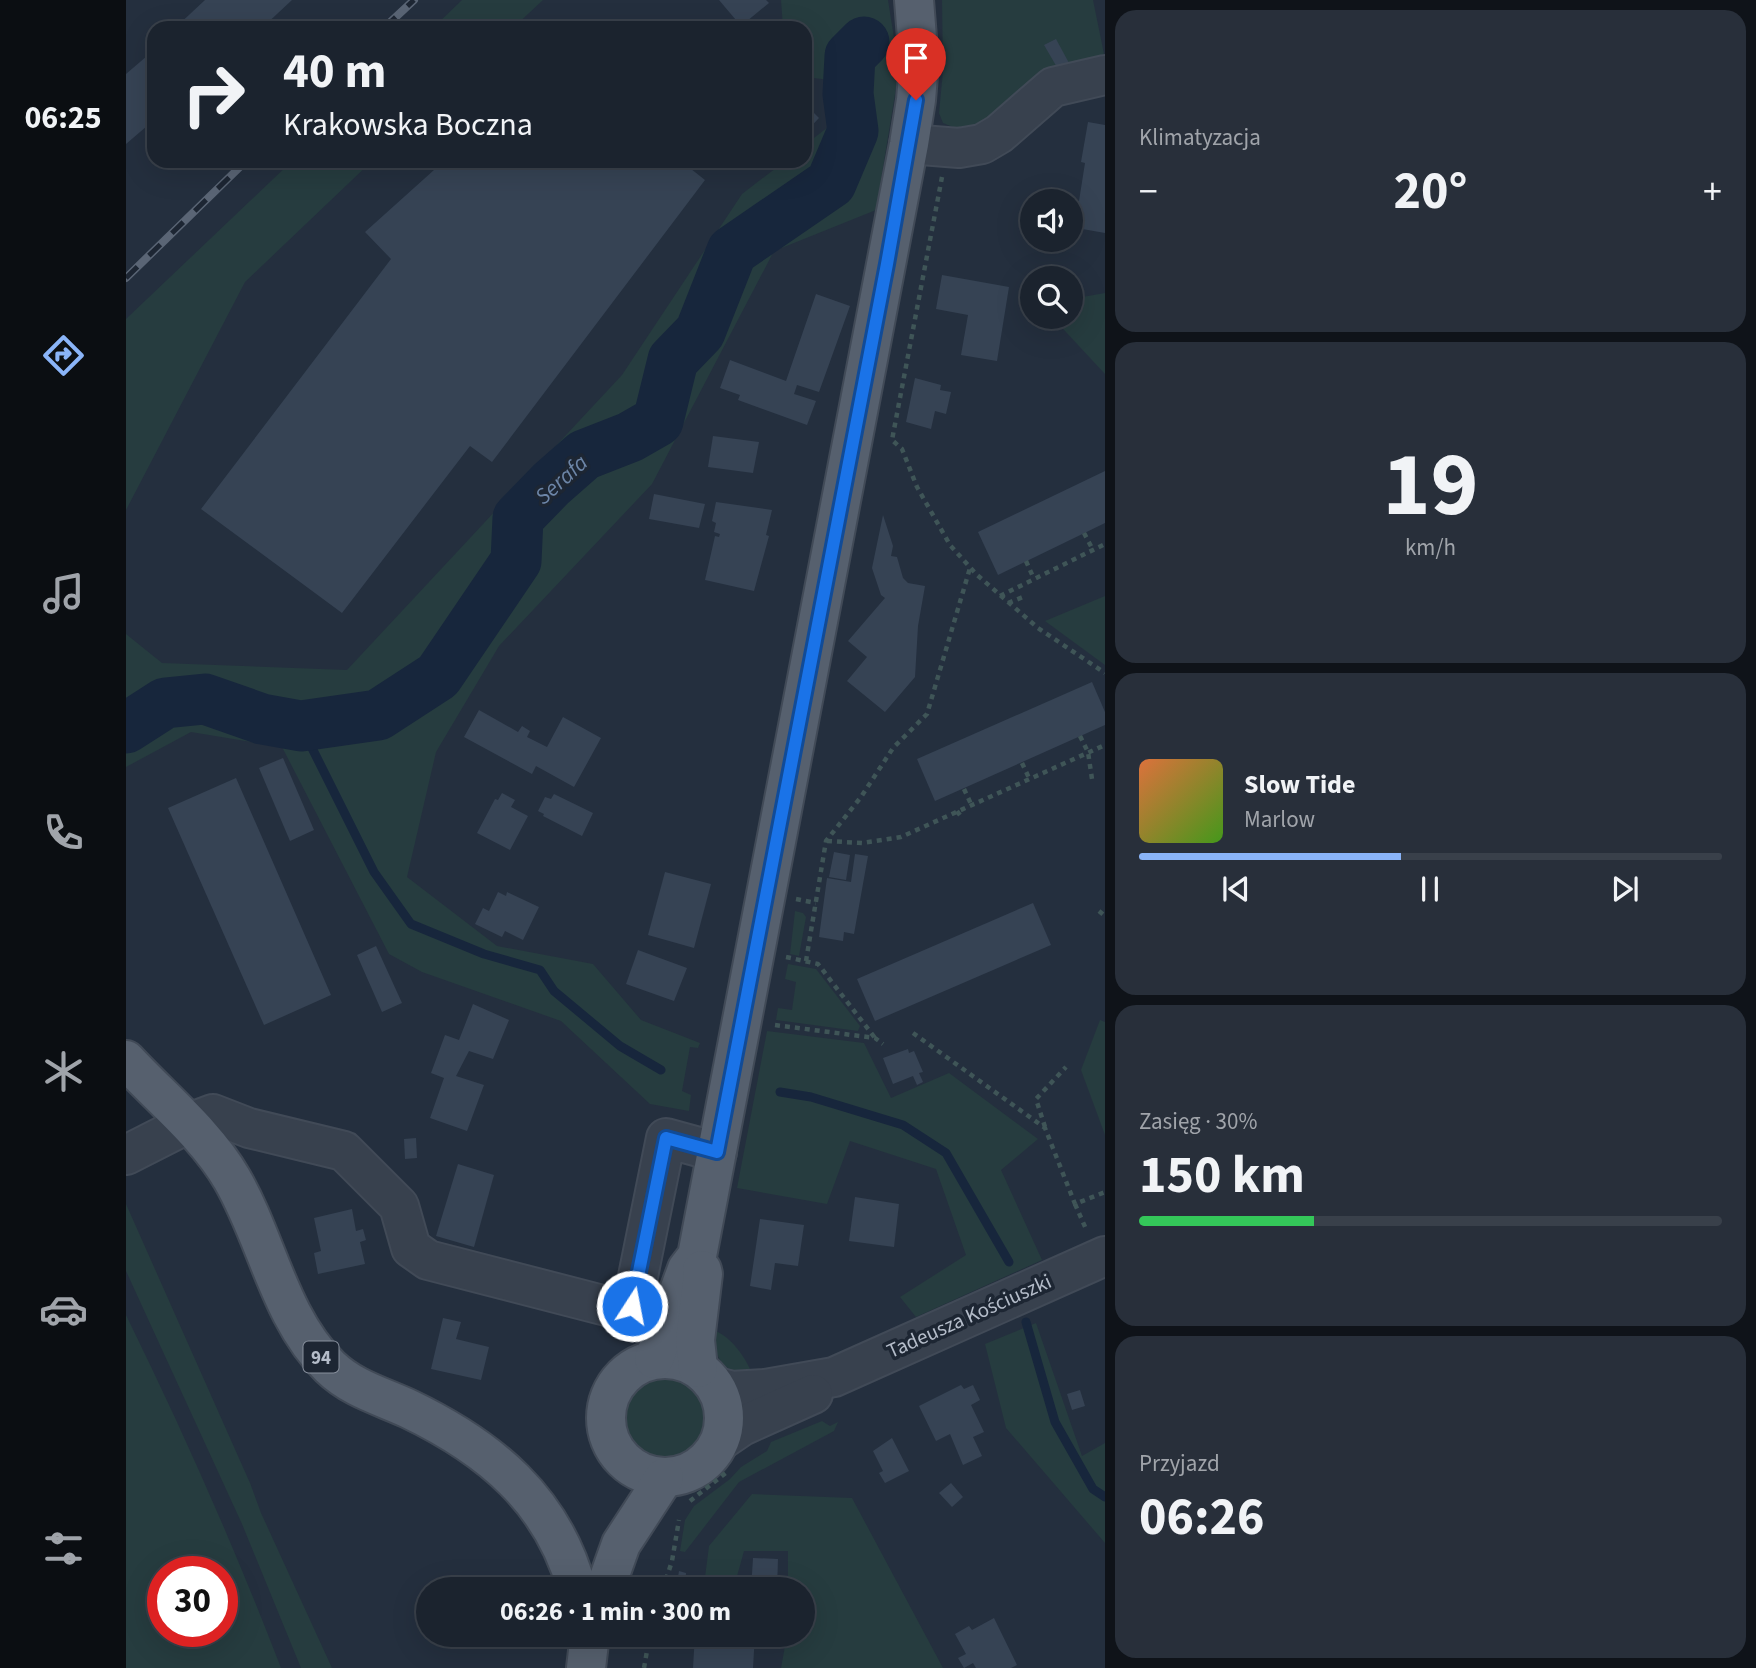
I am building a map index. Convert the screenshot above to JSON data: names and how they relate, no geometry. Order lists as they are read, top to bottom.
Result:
{
  "streets": {
    "main road": ["94"],
    "street": ["Tadeusza Kościuszki"]
  },
  "water": ["Serafa"],
  "page": {
    "tabs": "06:25",
    "tile": [
      "Klimatyzacja",
      ["19", "km/h"],
      ["Zasięg · 30%", "150 km"],
      ["Przyjazd", "06:26"]
    ],
    "turn": ["40 m", "Krakowska Boczna"],
    "heat": ["−", "20°", "+"],
    "song": ["Slow Tide", "Marlow"],
    "limit": "30",
    "trip": "06:26 · 1 min · 300 m"
  }
}
